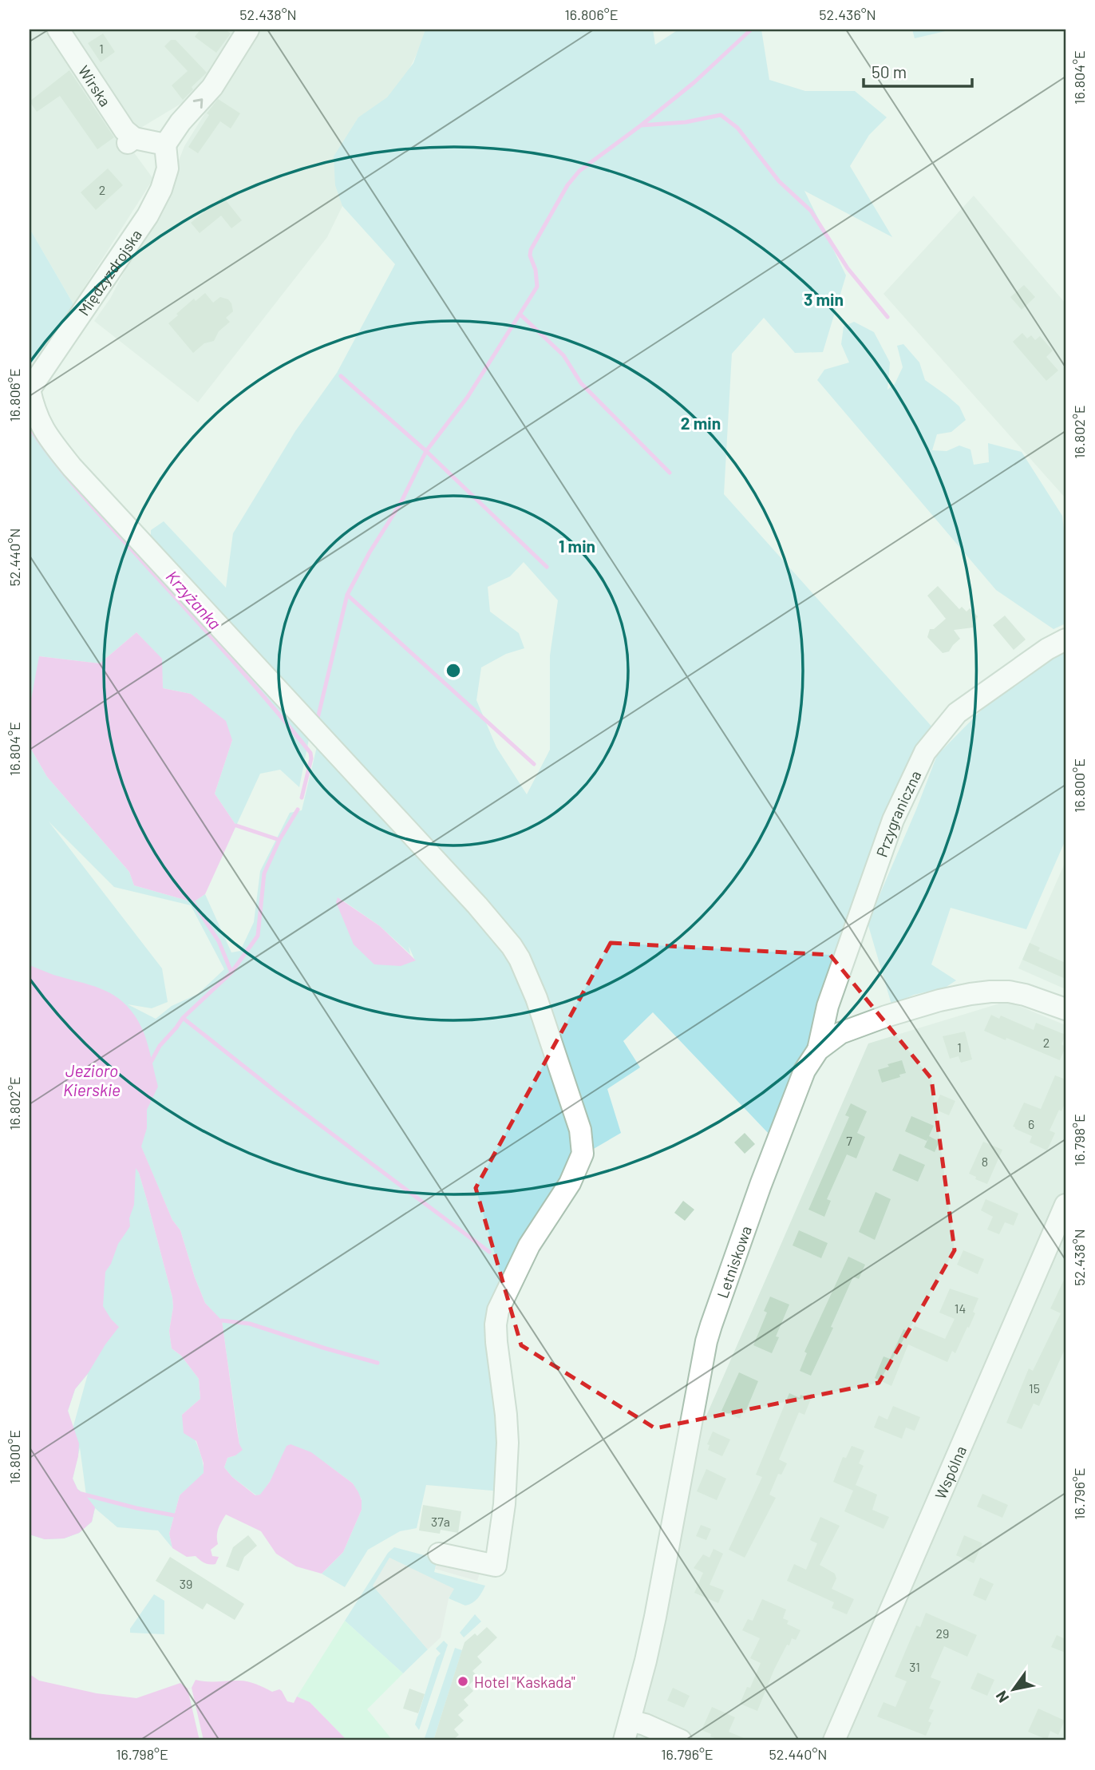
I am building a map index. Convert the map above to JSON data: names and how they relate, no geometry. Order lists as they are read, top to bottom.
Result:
{
  "streets": {
    "street": [
      "Wirska",
      "Międzyzdrojska",
      "Przygraniczna",
      "Letniskowa",
      "Wspólna"
    ]
  },
  "crossings": [
    ["Wirska", "Międzyzdrojska"],
    ["Przygraniczna", "Letniskowa"]
  ],
  "water": ["Krzyżanka", "Jezioro Kierskie"],
  "places": ["Hotel \"Kaskada\""],
  "house_numbers": [
    "1",
    "2",
    "2",
    "1",
    "6",
    "7",
    "8",
    "14",
    "15",
    "37a",
    "39",
    "29",
    "31"
  ],
  "scale_bar": "50 m",
  "north": "bottom left",
  "coordinates": [
    "52.438°N",
    "16.806°E",
    "52.436°N",
    "16.804°E",
    "16.802°E",
    "52.440°N",
    "16.800°E",
    "16.798°E",
    "16.796°E"
  ],
  "rings": ["3 min", "2 min", "1 min"]
}
